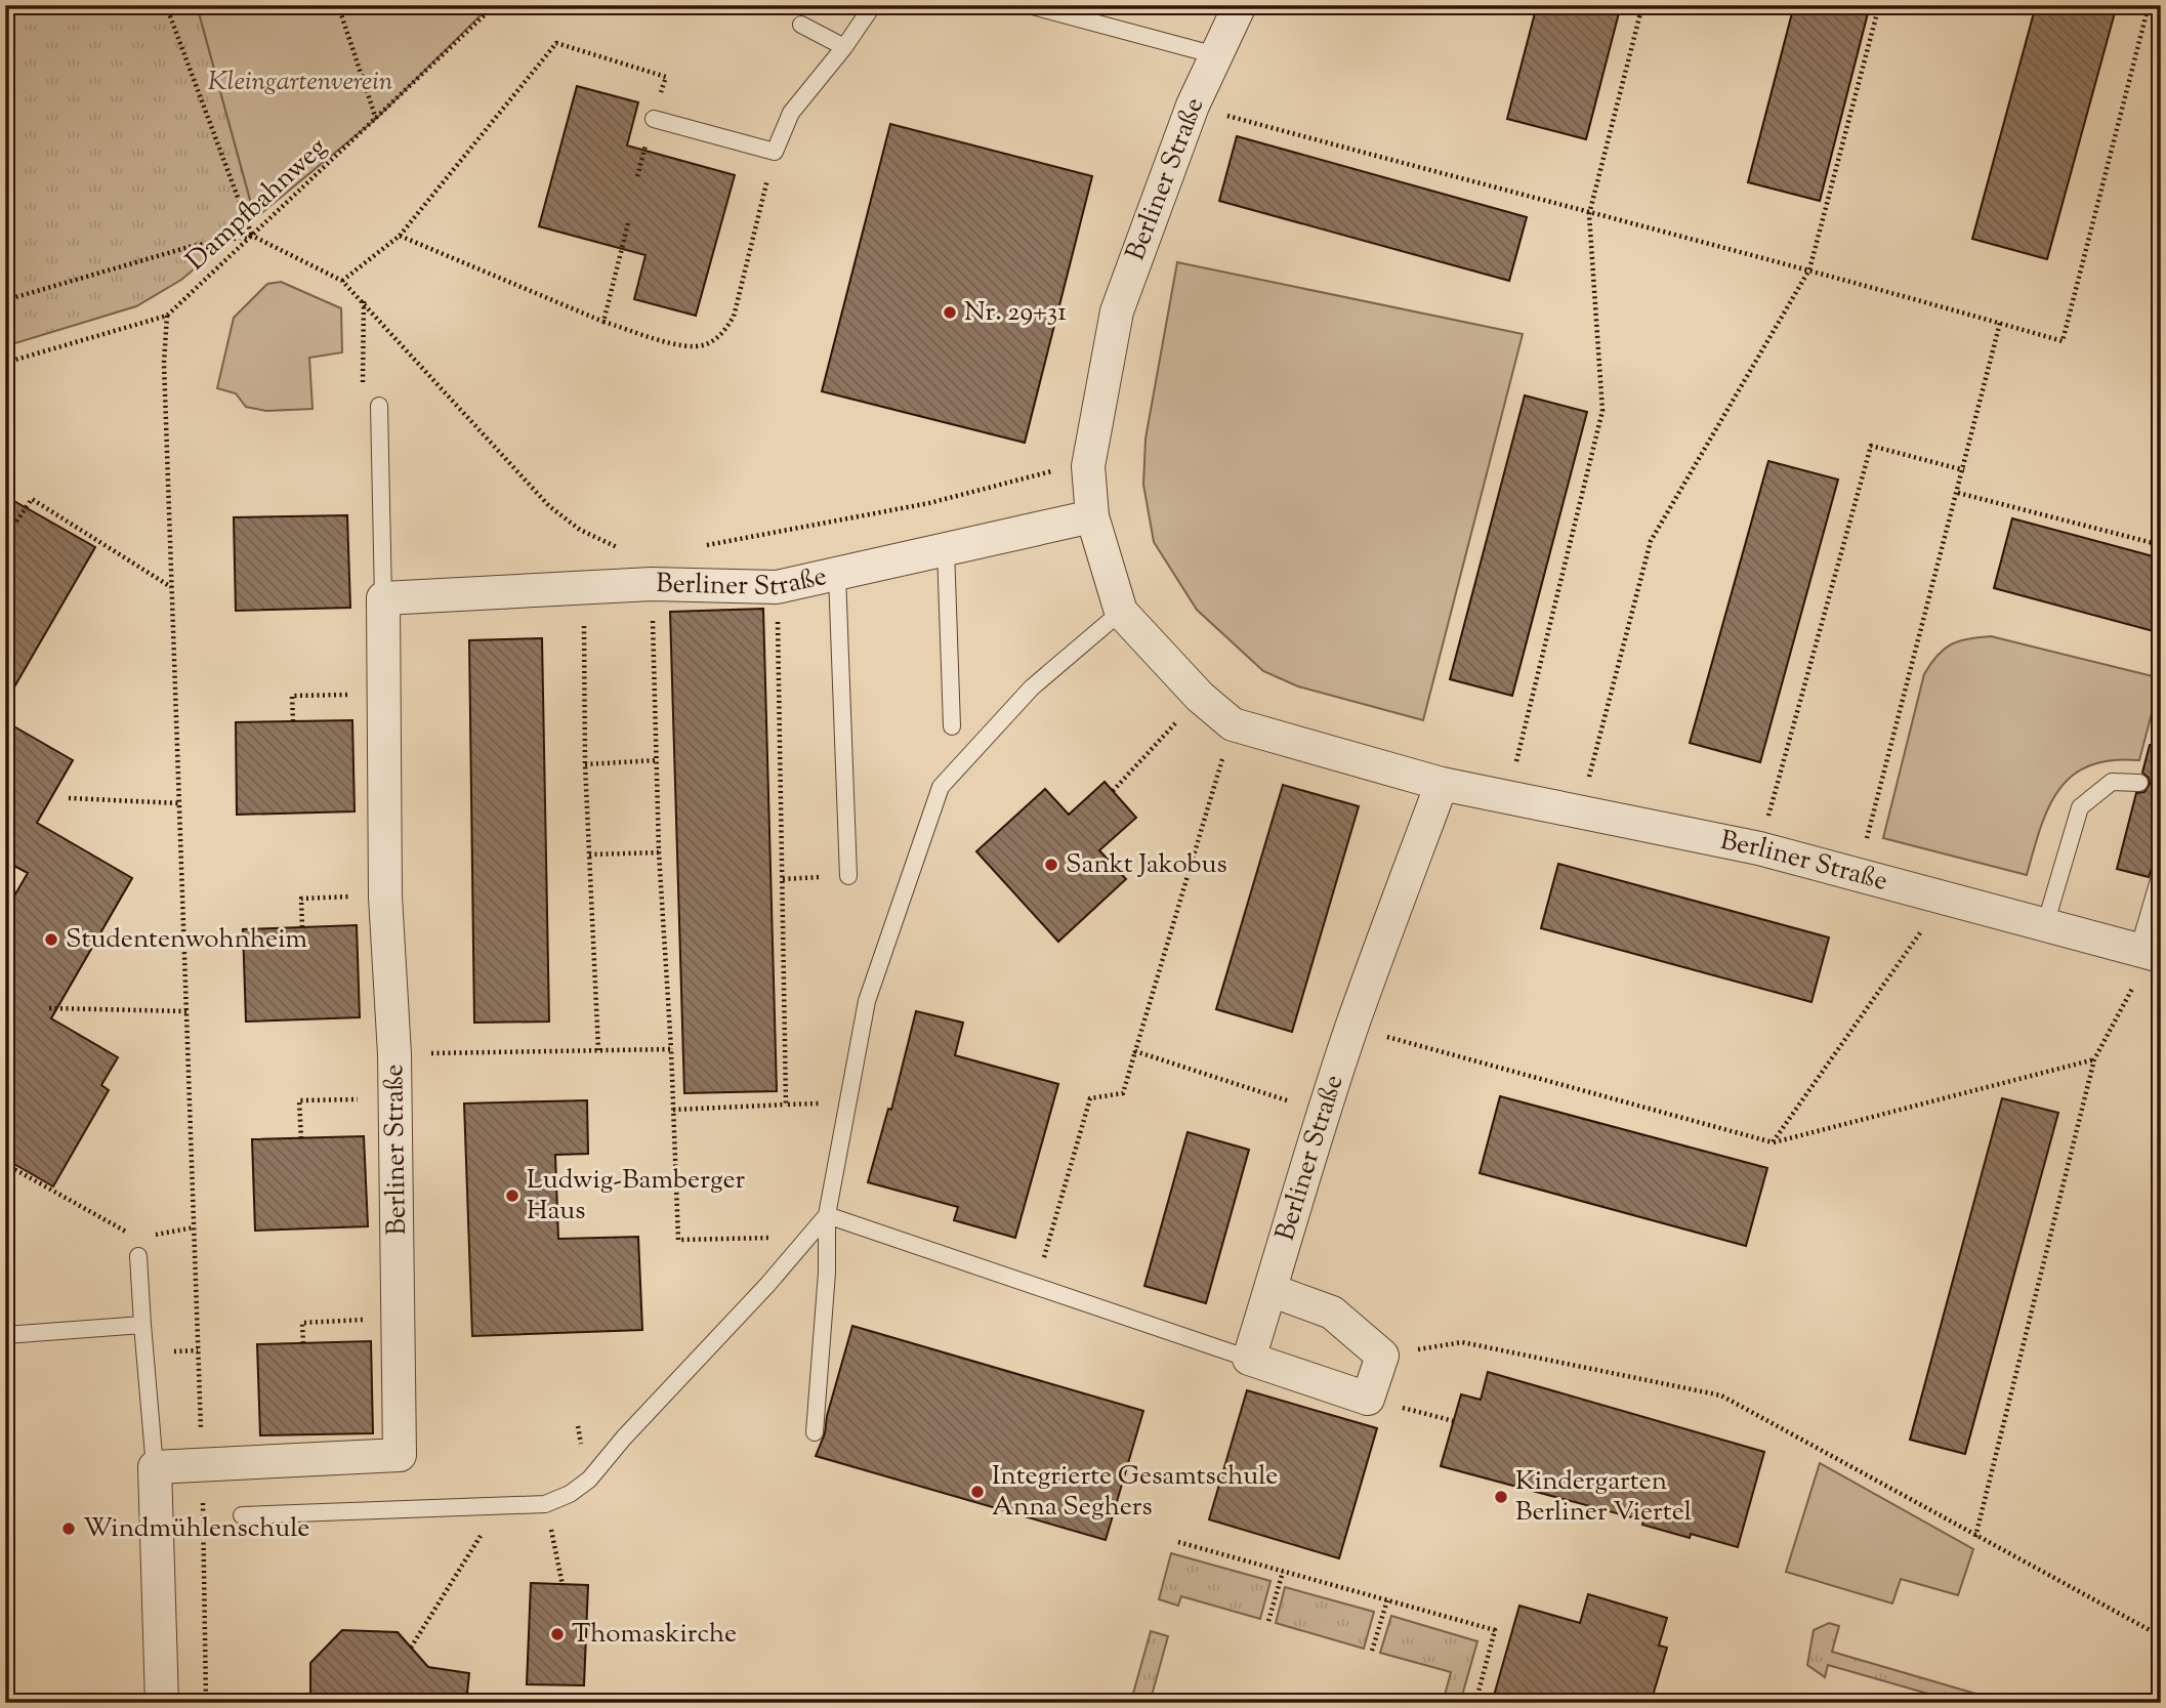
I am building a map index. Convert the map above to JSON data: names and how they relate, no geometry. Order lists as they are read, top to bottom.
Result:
{
  "streets": {
    "street": ["Berliner Straße"],
    "path": ["Dampfbahnweg"]
  },
  "parks": ["Kleingartenverein"],
  "places": [
    "Nr. 29+31",
    "Sankt Jakobus",
    "Studentenwohnheim",
    "Ludwig-Bamberger Haus",
    "Integrierte Gesamtschule Anna Seghers",
    "Kindergarten Berliner Viertel",
    "Windmühlenschule",
    "Thomaskirche"
  ]
}
